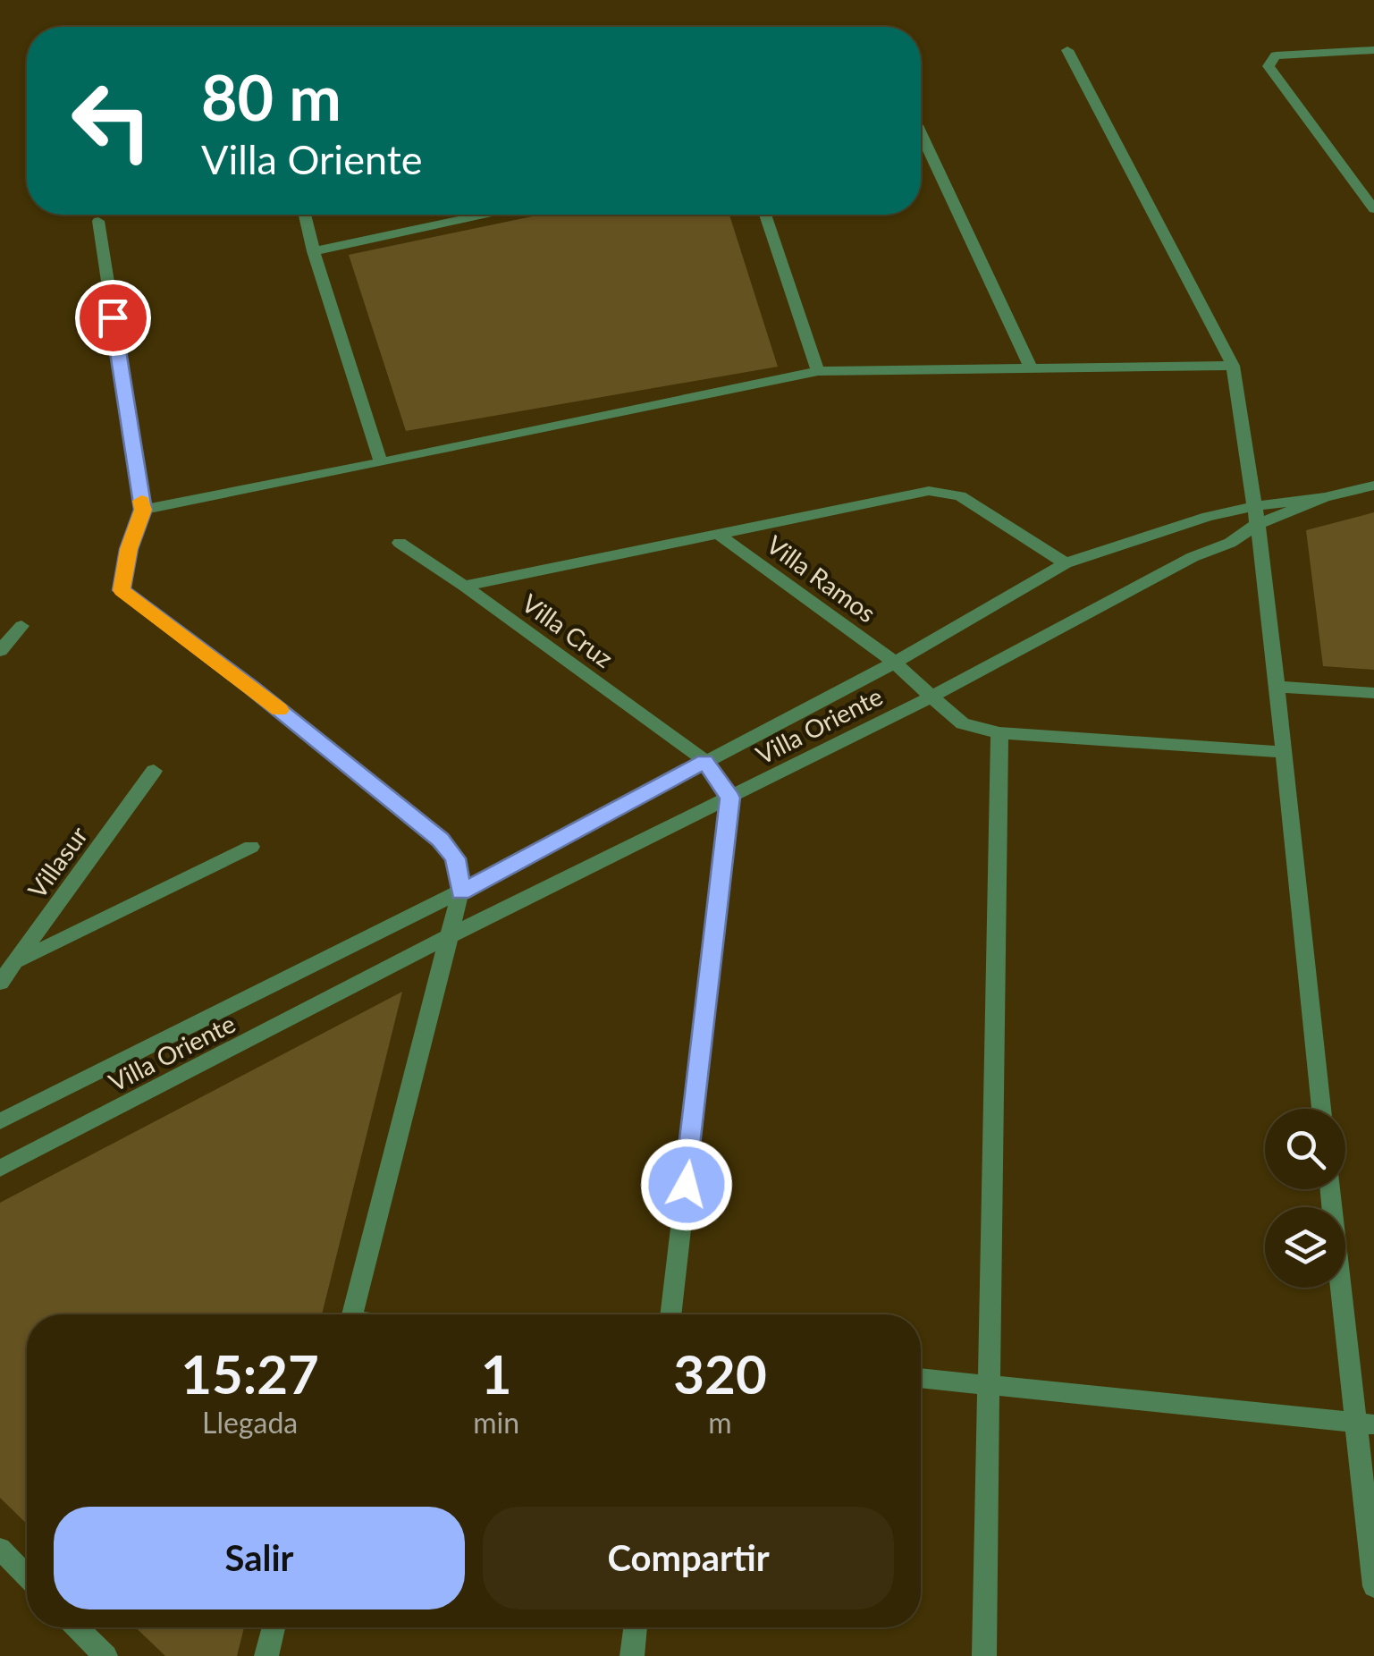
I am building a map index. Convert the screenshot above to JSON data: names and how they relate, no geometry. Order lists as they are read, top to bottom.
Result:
{
  "streets": {
    "street": [
      "Villa Ramos",
      "Villa Cruz",
      "Villa Oriente",
      "Villasur"
    ]
  },
  "crossings": [
    ["Villa Ramos", "Villa Oriente"],
    ["Villa Cruz", "Villa Oriente"]
  ],
  "page": {
    "turn": ["80 m", "Villa Oriente"],
    "eta": [
      "15:27",
      "Llegada",
      "1",
      "min",
      "320",
      "m"
    ],
    "buttons": ["Salir", "Compartir"]
  }
}
